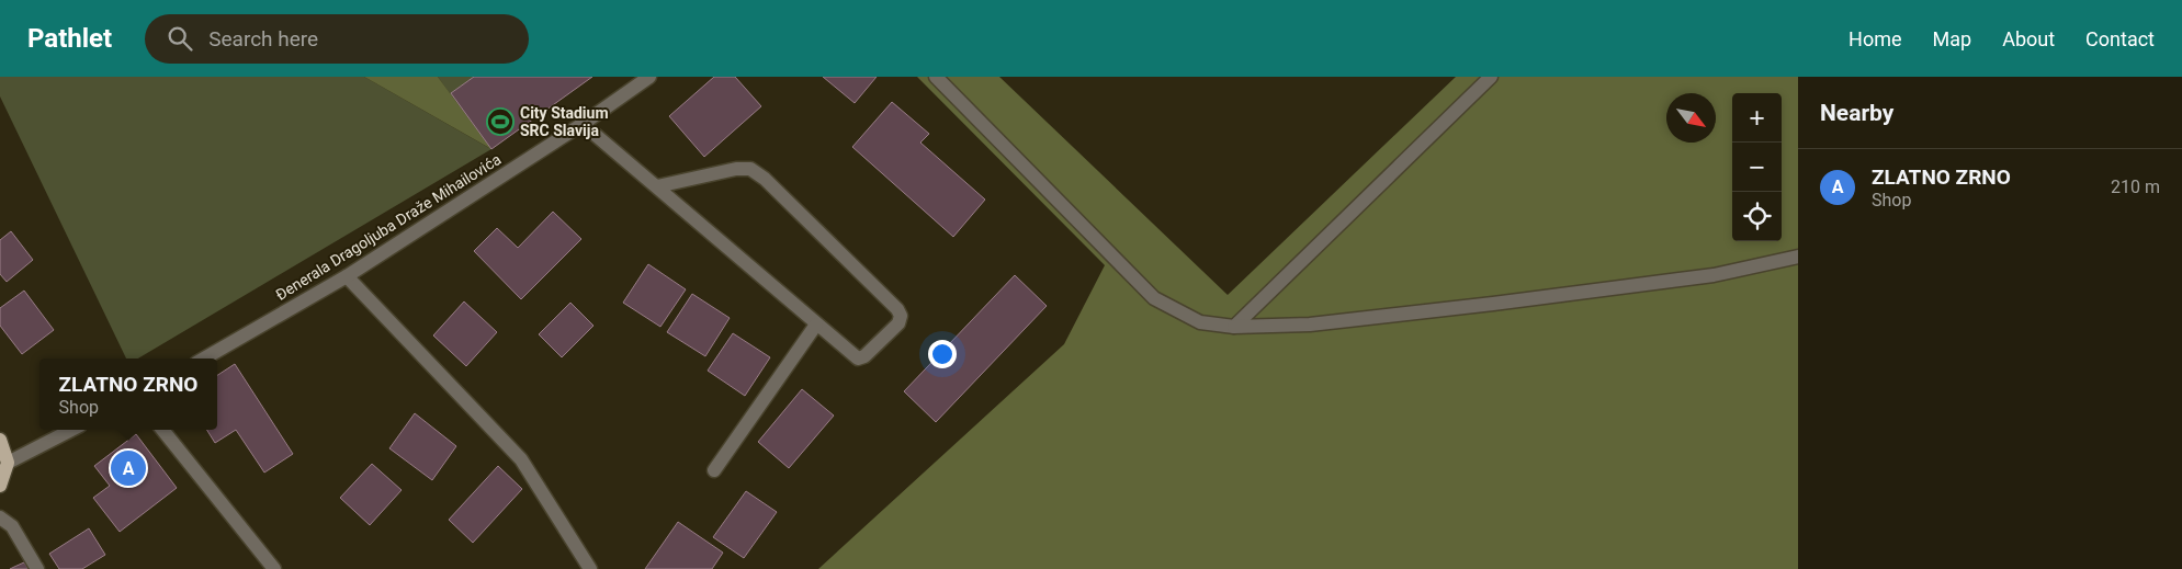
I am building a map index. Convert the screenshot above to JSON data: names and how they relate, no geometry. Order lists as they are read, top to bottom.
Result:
{
  "streets": {
    "street": ["Đenerala Dragoljuba Draže Mihailovića"]
  },
  "places": {
    "sports": ["City Stadium SRC Slavija"]
  },
  "north": "bottom right",
  "page": {
    "header": "Pathlet",
    "search": "Search here",
    "nav": [
      "Home",
      "Map",
      "About",
      "Contact"
    ],
    "heading": "Nearby",
    "map_buttons": ["+", "−"],
    "list": [
      {
        "mark": "A",
        "name": "ZLATNO ZRNO",
        "note": "Shop",
        "value": "210 m"
      }
    ],
    "popup": ["ZLATNO ZRNO", "Shop"],
    "pins": "A"
  }
}
